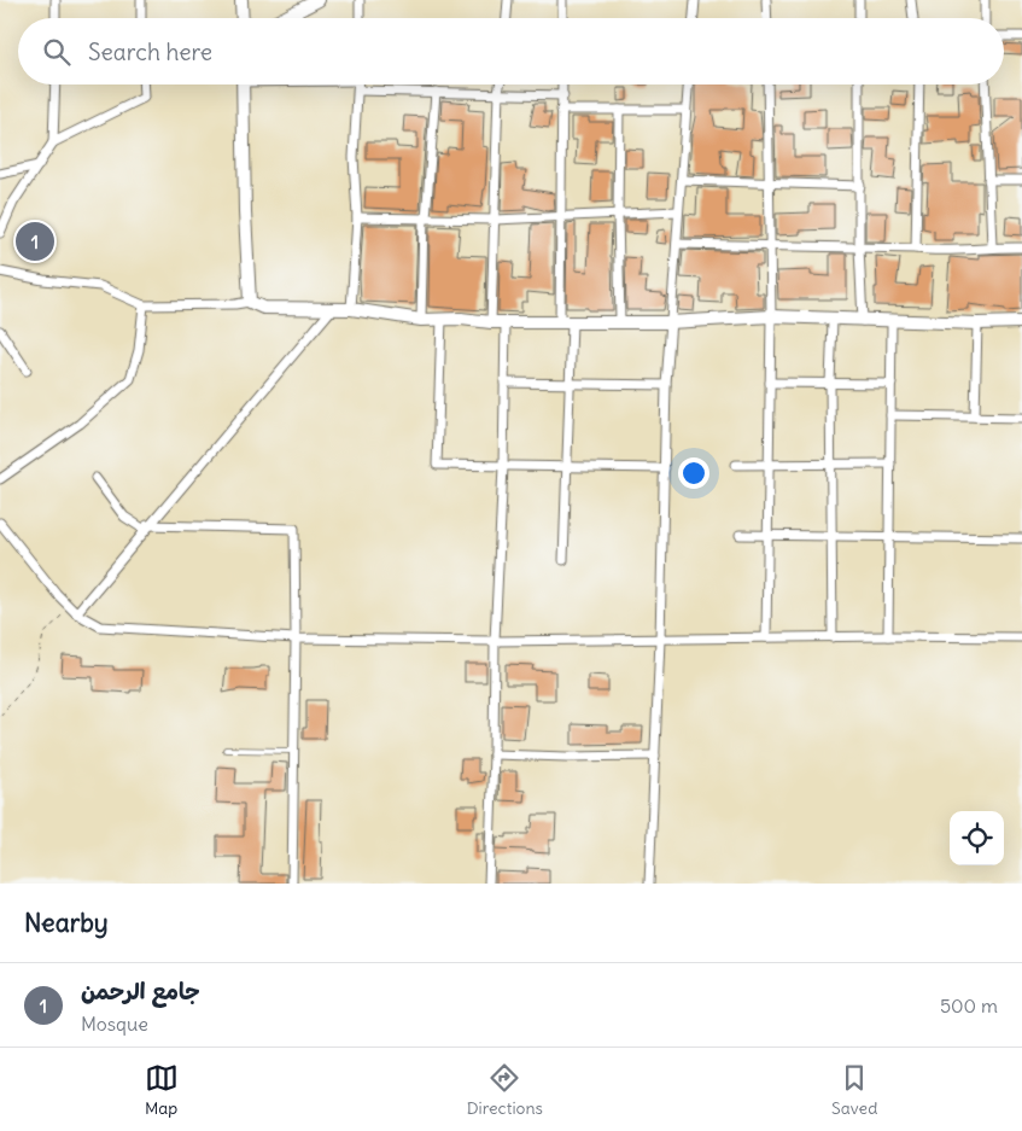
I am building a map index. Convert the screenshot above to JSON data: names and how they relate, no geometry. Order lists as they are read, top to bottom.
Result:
{
  "page": {
    "search": "Search here",
    "pins": "1",
    "heading": "Nearby",
    "list": [
      {
        "mark": "1",
        "name": "جامع الرحمن",
        "note": "Mosque",
        "value": "500 m"
      }
    ],
    "nav": ["Map", "Directions", "Saved"]
  }
}
